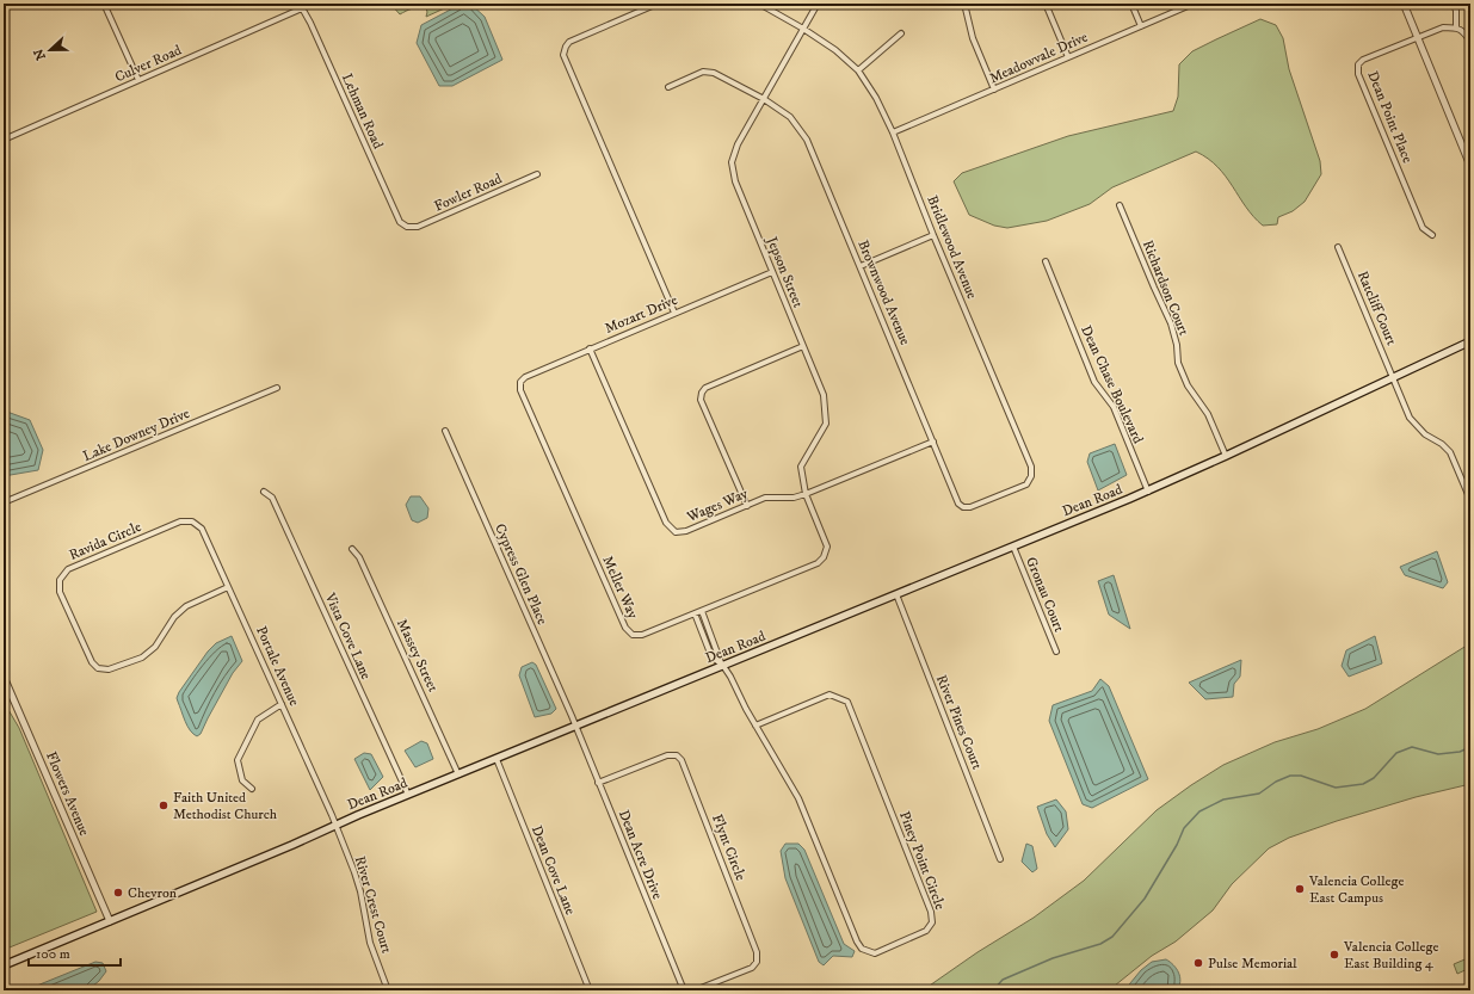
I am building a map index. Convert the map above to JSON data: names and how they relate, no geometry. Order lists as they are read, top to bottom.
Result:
{
  "streets": {
    "main road": ["Dean Road"],
    "street": [
      "Meadowvale Drive",
      "Culver Road",
      "Lehman Road",
      "Dean Point Place",
      "Fowler Road",
      "Bridlewood Avenue",
      "Jepson Street",
      "Richardson Court",
      "Brownwood Avenue",
      "Ratcliff Court",
      "Mozart Drive",
      "Dean Chase Boulevard",
      "Lake Downey Drive",
      "Wages Way",
      "Ravida Circle",
      "Cypress Glen Place",
      "Meller Way",
      "Gronau Court",
      "Vista Cove Lane",
      "Massey Street",
      "Portale Avenue",
      "River Pines Court",
      "Flowers Avenue",
      "Flynt Circle",
      "Dean Acre Drive",
      "Piney Point Circle",
      "Dean Cove Lane",
      "River Crest Court"
    ]
  },
  "crossings": [
    ["Meadowvale Drive", "Bridlewood Avenue"],
    ["Culver Road", "Lehman Road"],
    ["Lehman Road", "Fowler Road"],
    ["Bridlewood Avenue", "Jepson Street"],
    ["Bridlewood Avenue", "Brownwood Avenue"],
    ["Jepson Street", "Brownwood Avenue"],
    ["Jepson Street", "Mozart Drive"],
    ["Jepson Street", "Wages Way"],
    ["Jepson Street", "Meller Way"],
    ["Richardson Court", "Dean Road"],
    ["Brownwood Avenue", "Wages Way"],
    ["Ratcliff Court", "Dean Road"],
    ["Mozart Drive", "Wages Way"],
    ["Mozart Drive", "Meller Way"],
    ["Dean Chase Boulevard", "Dean Road"],
    ["Dean Road", "Cypress Glen Place"],
    ["Dean Road", "Gronau Court"],
    ["Dean Road", "Vista Cove Lane"],
    ["Dean Road", "Massey Street"],
    ["Dean Road", "Portale Avenue"],
    ["Dean Road", "River Pines Court"],
    ["Dean Road", "Flowers Avenue"],
    ["Dean Road", "Dean Acre Drive"],
    ["Dean Road", "Piney Point Circle"],
    ["Dean Road", "Dean Cove Lane"],
    ["Dean Road", "River Crest Court"],
    ["Ravida Circle", "Portale Avenue"],
    ["Cypress Glen Place", "Dean Acre Drive"],
    ["Portale Avenue", "River Crest Court"],
    ["Flynt Circle", "Dean Acre Drive"]
  ],
  "places": [
    "Faith United Methodist Church",
    "Valencia College East Campus",
    "Chevron",
    "Valencia College East Building 4",
    "Pulse Memorial"
  ],
  "scale_bar": "100 m",
  "north": "left"
}
